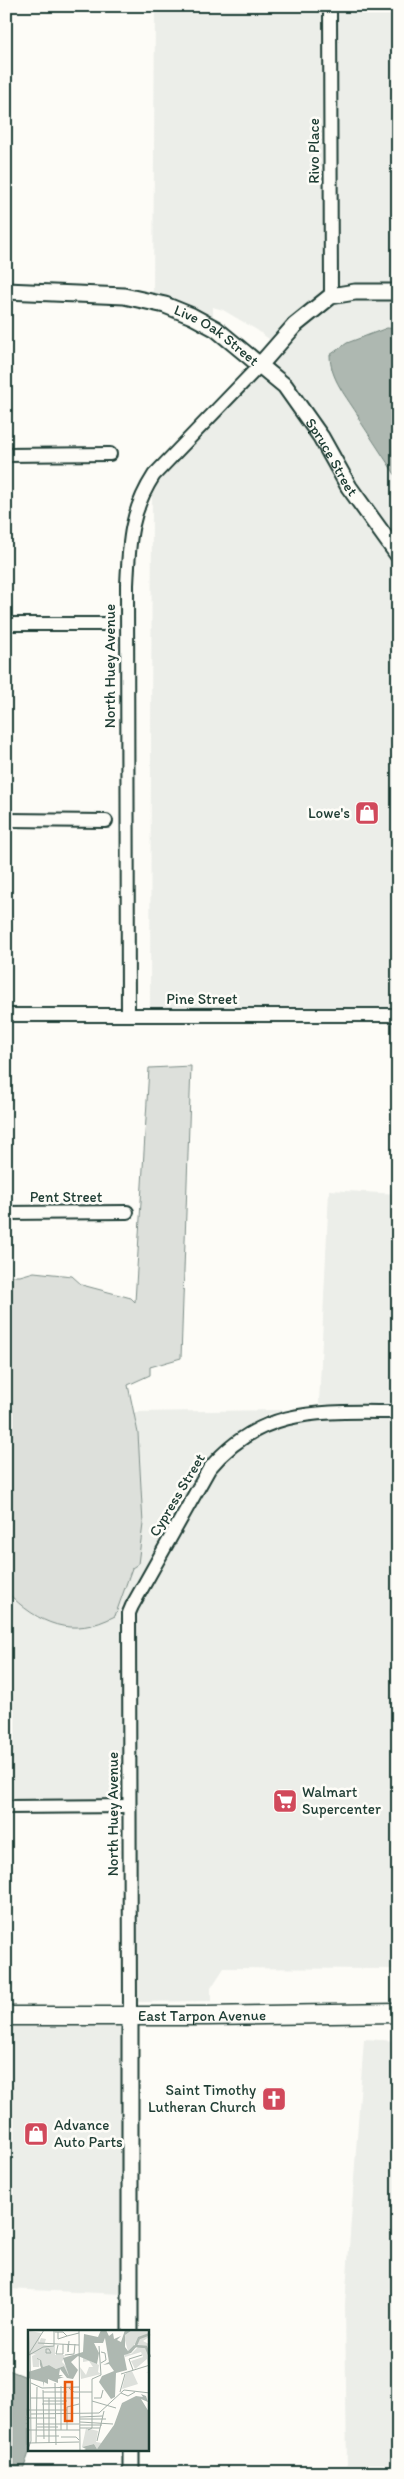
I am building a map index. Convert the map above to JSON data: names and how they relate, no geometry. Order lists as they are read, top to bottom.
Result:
{
  "streets": {
    "main road": ["East Tarpon Avenue"],
    "street": [
      "Rivo Place",
      "Live Oak Street",
      "Spruce Street",
      "North Huey Avenue",
      "Pine Street",
      "Pent Street",
      "Cypress Street"
    ]
  },
  "crossings": [
    ["Rivo Place", "Live Oak Street"],
    ["Live Oak Street", "Spruce Street"],
    ["Live Oak Street", "North Huey Avenue"],
    ["Spruce Street", "North Huey Avenue"],
    ["North Huey Avenue", "Pine Street"],
    ["North Huey Avenue", "Cypress Street"],
    ["North Huey Avenue", "East Tarpon Avenue"]
  ],
  "places": {
    "shop": ["Lowe's", "Advance Auto Parts"],
    "supermarket": ["Walmart Supercenter"],
    "church": ["Saint Timothy Lutheran Church"]
  }
}
